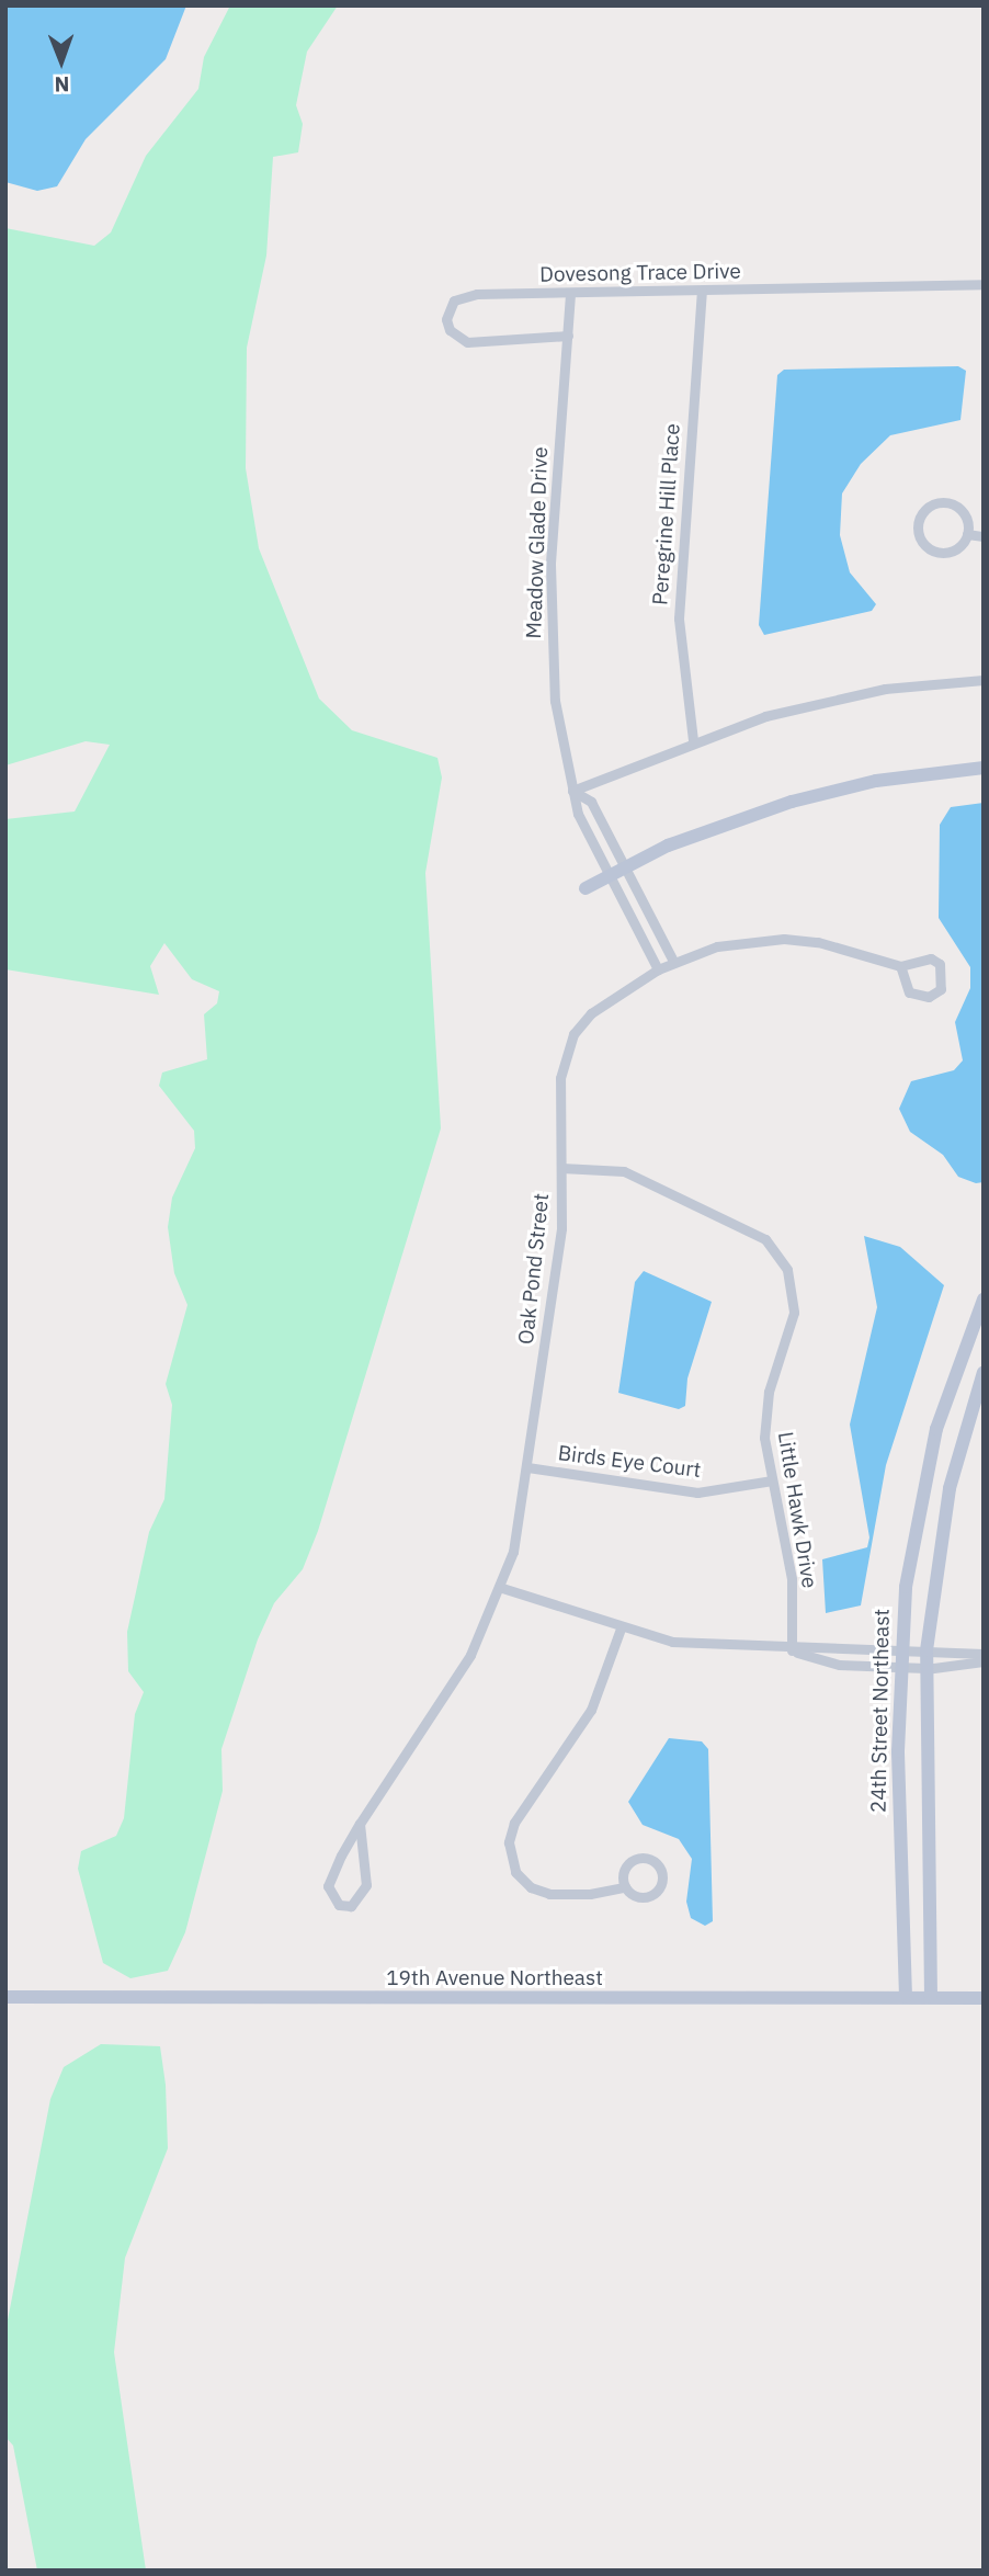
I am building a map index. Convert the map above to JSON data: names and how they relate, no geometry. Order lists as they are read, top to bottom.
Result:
{
  "streets": {
    "street": [
      "Dovesong Trace Drive",
      "Peregrine Hill Place",
      "Meadow Glade Drive",
      "Oak Pond Street",
      "Birds Eye Court",
      "Little Hawk Drive",
      "24th Street Northeast",
      "19th Avenue Northeast"
    ]
  },
  "crossings": [
    ["Dovesong Trace Drive", "Peregrine Hill Place"],
    ["Dovesong Trace Drive", "Meadow Glade Drive"],
    ["Meadow Glade Drive", "Oak Pond Street"],
    ["Oak Pond Street", "Birds Eye Court"],
    ["Oak Pond Street", "Little Hawk Drive"],
    ["Birds Eye Court", "Little Hawk Drive"],
    ["24th Street Northeast", "19th Avenue Northeast"]
  ],
  "north": "bottom"
}
